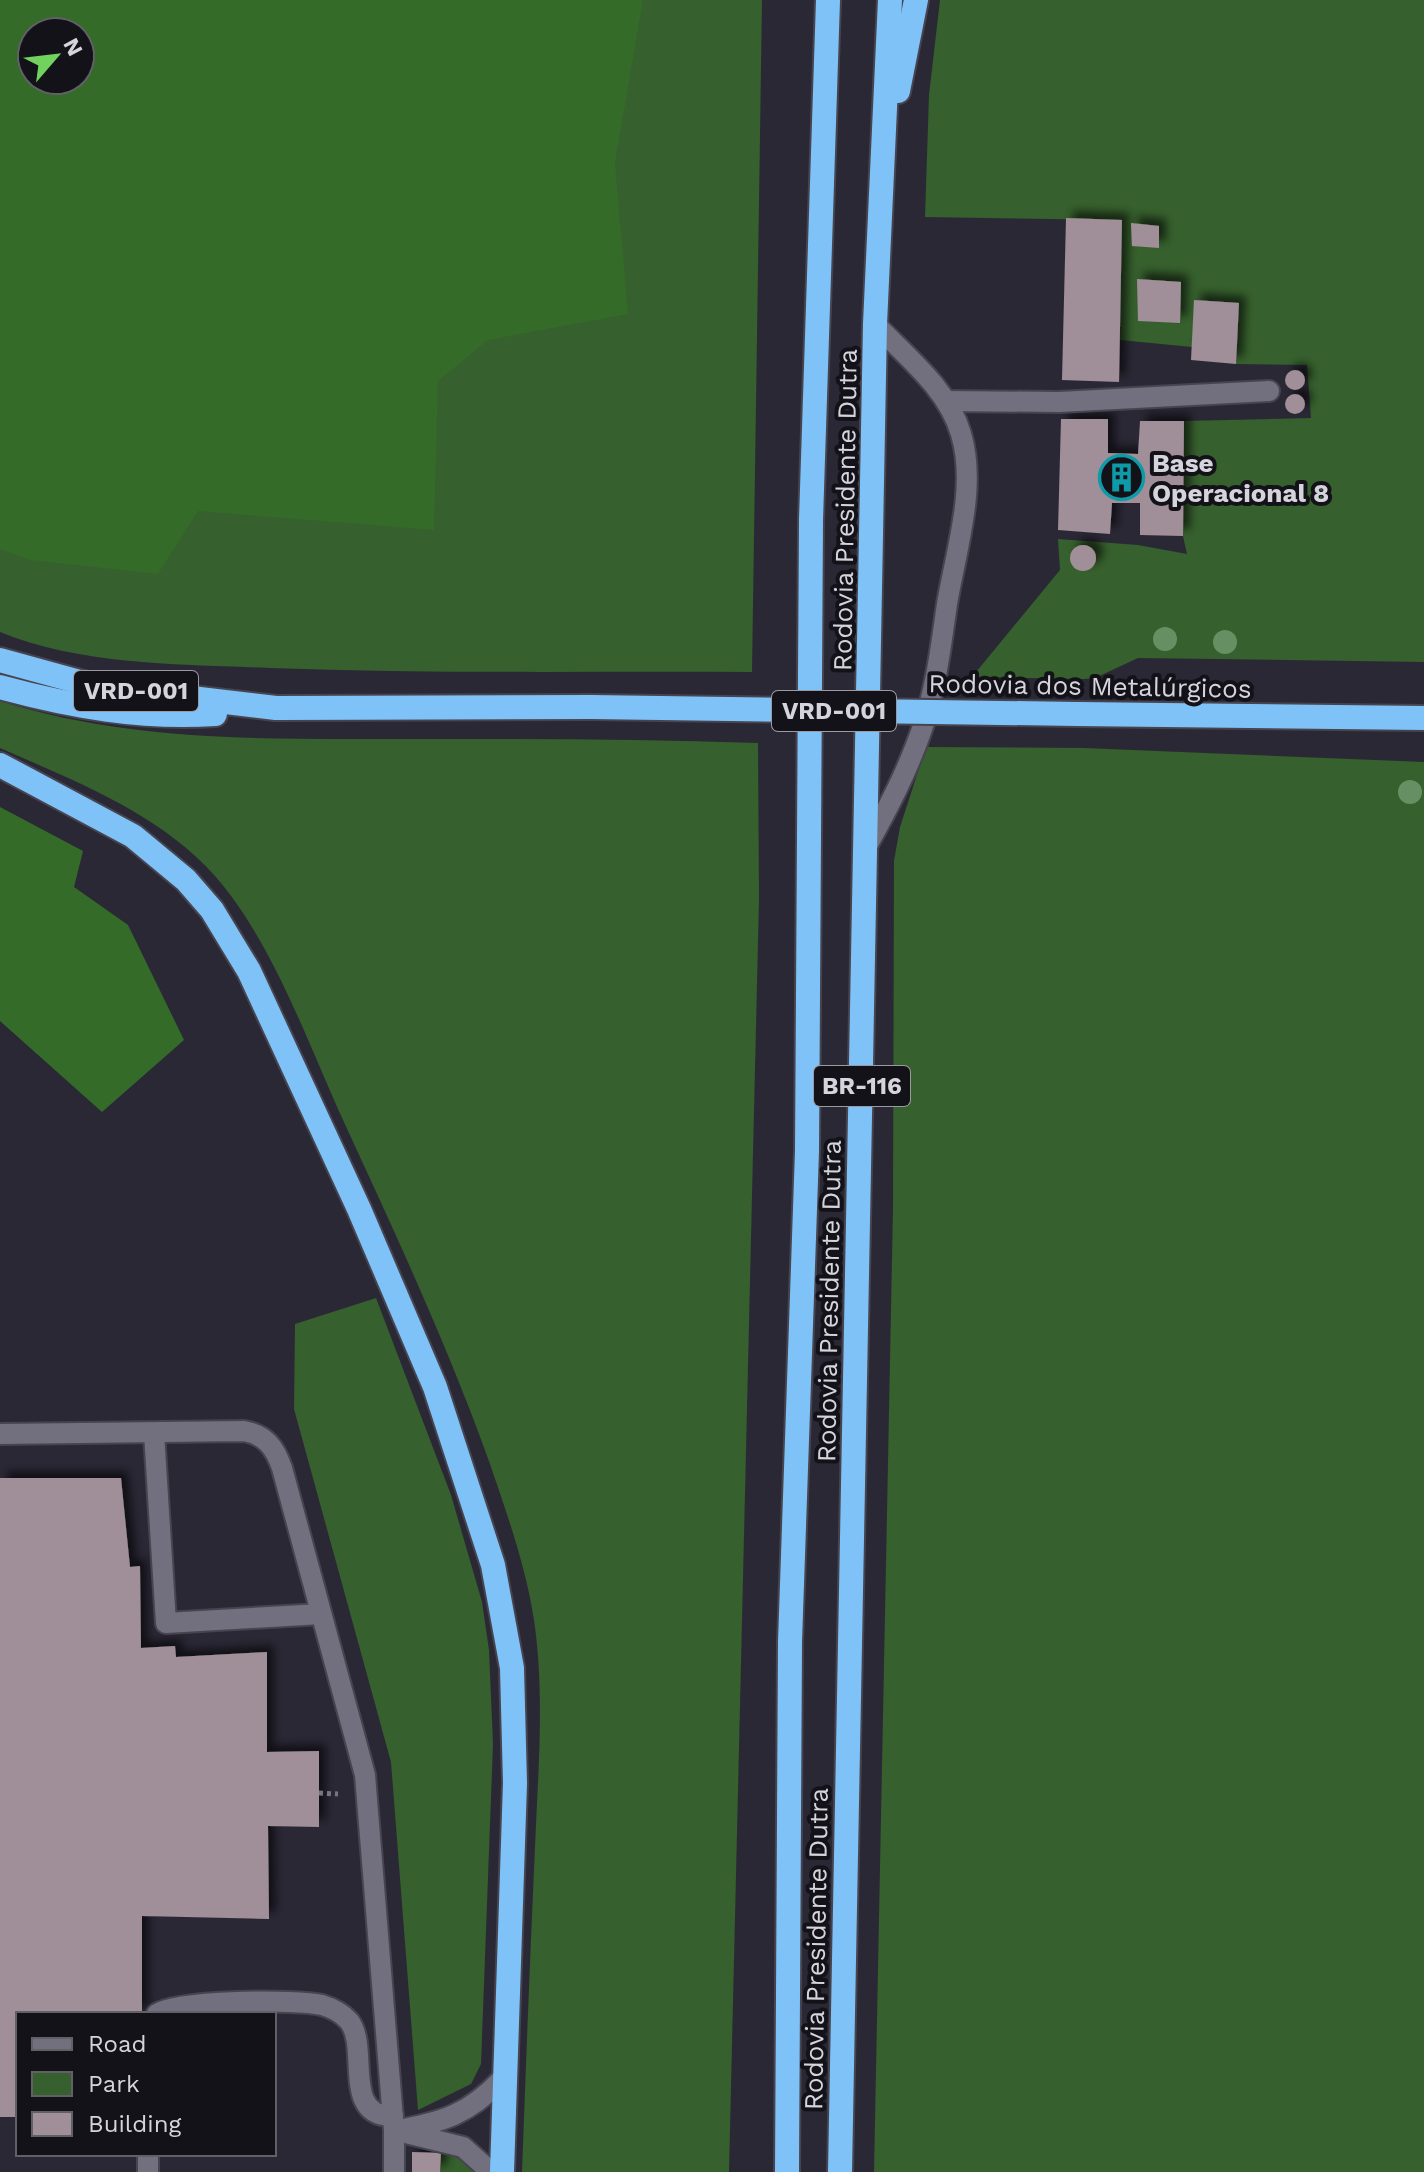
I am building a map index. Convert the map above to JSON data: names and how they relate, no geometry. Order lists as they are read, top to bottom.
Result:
{
  "streets": {
    "highway": [
      "Rodovia Presidente Dutra",
      "Rodovia dos Metalúrgicos",
      "VRD-001",
      "BR-116"
    ]
  },
  "places": {
    "building": ["Base Operacional 8"]
  },
  "legend": ["Road", "Park", "Building"],
  "north": "top right"
}
